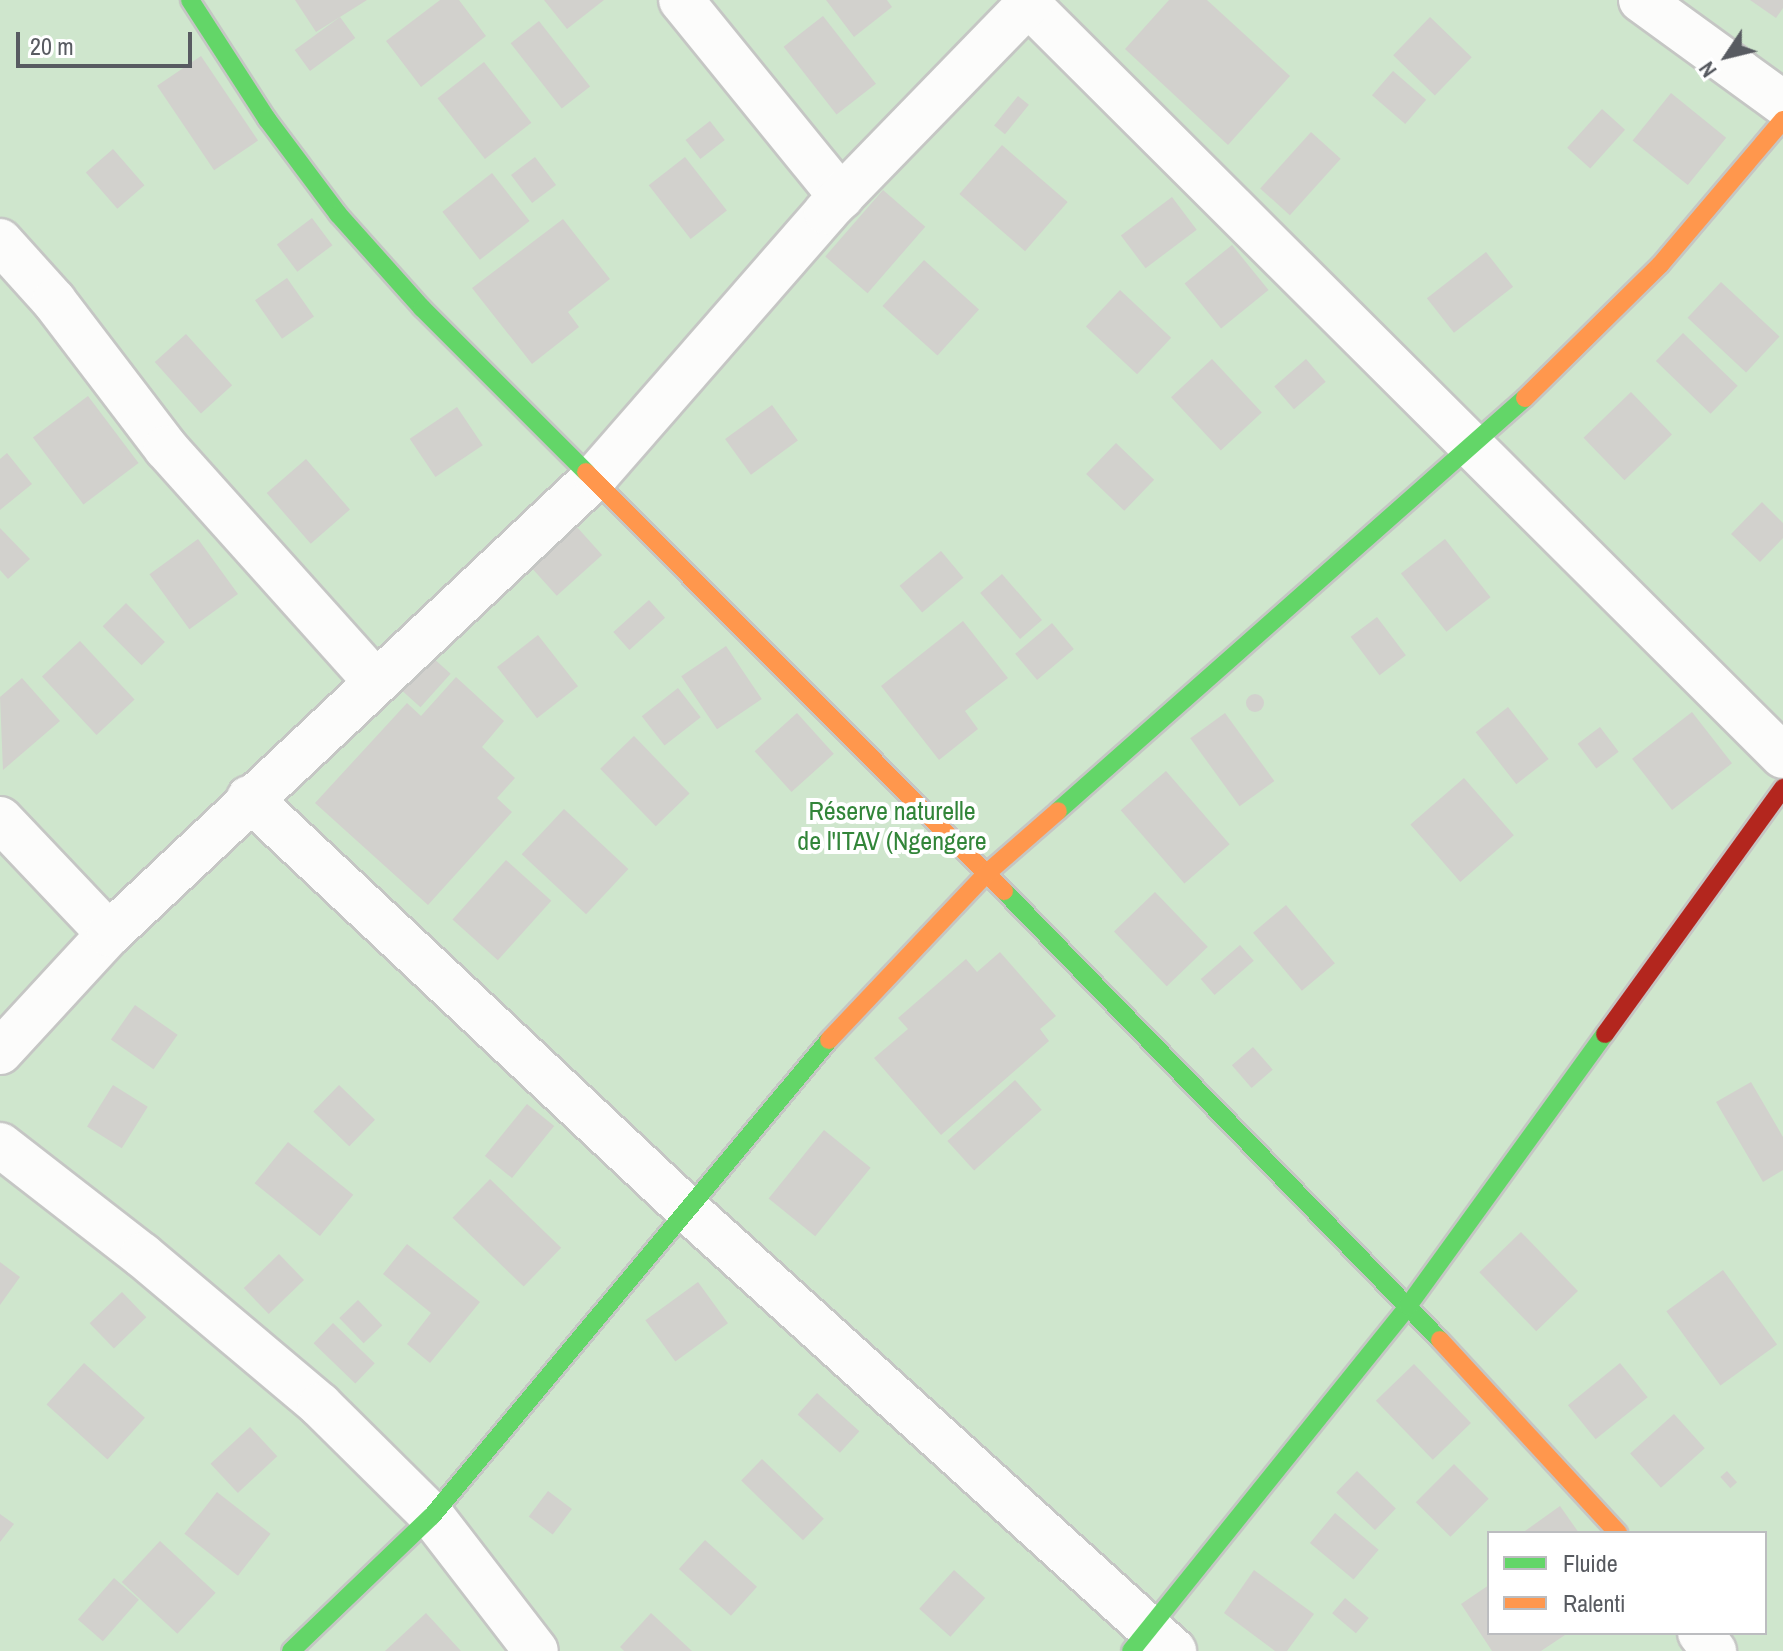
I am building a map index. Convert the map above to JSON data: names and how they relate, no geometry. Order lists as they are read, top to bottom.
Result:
{
  "parks": ["Réserve naturelle de l'ITAV (Ngengere"],
  "legend": ["Fluide", "Ralenti"],
  "scale_bar": "20 m",
  "north": "bottom left"
}
